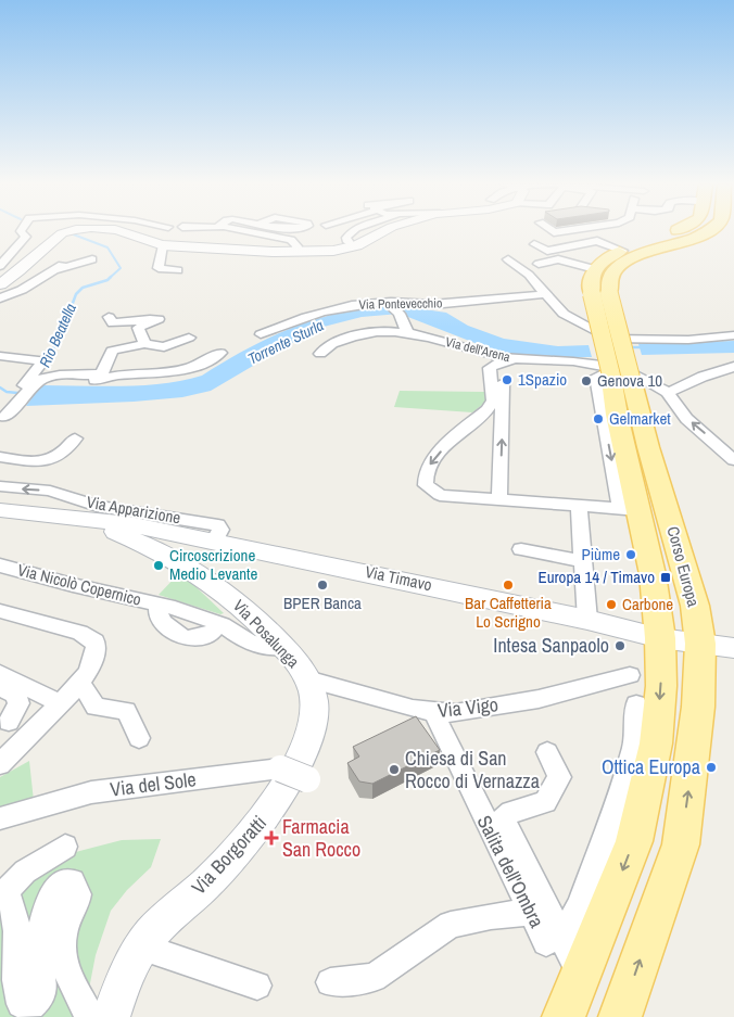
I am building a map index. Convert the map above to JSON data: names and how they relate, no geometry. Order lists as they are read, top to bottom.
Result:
{
  "streets": {
    "main road": [
      "Corso Europa",
      "Via Timavo",
      "Via Posalunga",
      "Via Borgoratti"
    ],
    "street": [
      "Via Pontevecchio",
      "Via dell'Arena",
      "Via Apparizione",
      "Via Nicolò Copernico",
      "Via Vigo",
      "Via del Sole",
      "Salita dell'Ombra"
    ]
  },
  "crossings": [
    ["Via dell'Arena", "Corso Europa"],
    ["Via Apparizione", "Via Timavo"],
    ["Via Apparizione", "Via Posalunga"],
    ["Corso Europa", "Via Timavo"],
    ["Via Timavo", "Via Posalunga"],
    ["Via Nicolò Copernico", "Via Posalunga"],
    ["Via Posalunga", "Via Vigo"],
    ["Via Posalunga", "Via Borgoratti"],
    ["Via Vigo", "Via Borgoratti"],
    ["Via Vigo", "Salita dell'Ombra"]
  ],
  "water": ["Rio Beatella", "Torrente Sturla"],
  "places": {
    "other": [
      "1Spazio",
      "Genova 10",
      "Gelmarket",
      "Piùme",
      "Circoscrizione Medio Levante",
      "BPER Banca",
      "Bar Caffetteria Lo Scrigno",
      "Carbone",
      "Intesa Sanpaolo",
      "Ottica Europa",
      "Chiesa di San Rocco di Vernazza"
    ],
    "transit": ["Europa 14 / Timavo"],
    "health": ["Farmacia San Rocco"]
  }
}
